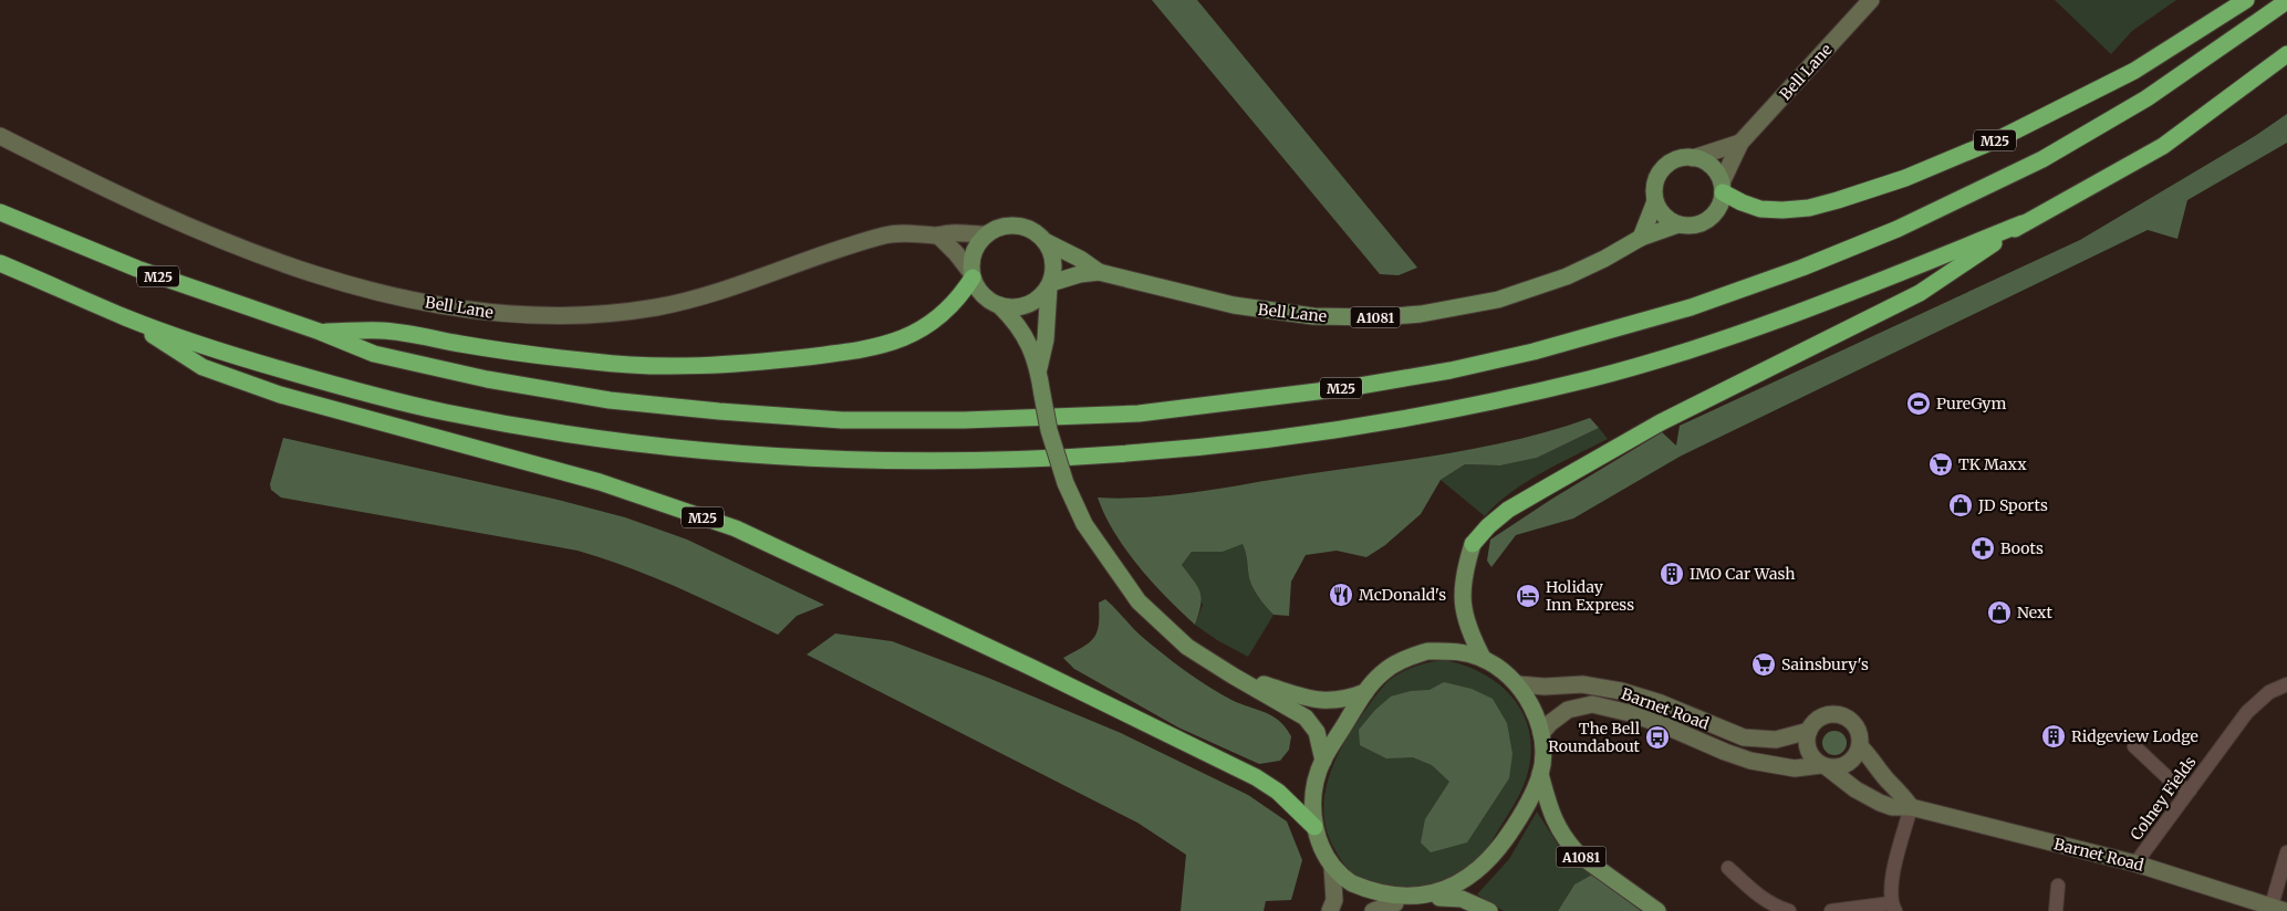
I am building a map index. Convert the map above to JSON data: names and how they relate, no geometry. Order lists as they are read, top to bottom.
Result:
{
  "streets": {
    "highway": ["M25"],
    "main road": ["Bell Lane", "A1081"],
    "street": ["Barnet Road", "Colney Fields"]
  },
  "crossings": [
    ["Bell Lane", "M25"],
    ["Barnet Road", "Colney Fields"]
  ],
  "places": {
    "sports": ["PureGym"],
    "supermarket": ["TK Maxx", "Sainsbury's"],
    "shop": ["JD Sports", "Next"],
    "pharmacy": ["Boots"],
    "building": ["IMO Car Wash", "Ridgeview Lodge"],
    "restaurant": ["McDonald's"],
    "hotel": ["Holiday Inn Express"],
    "bus stop": ["The Bell Roundabout"]
  }
}
